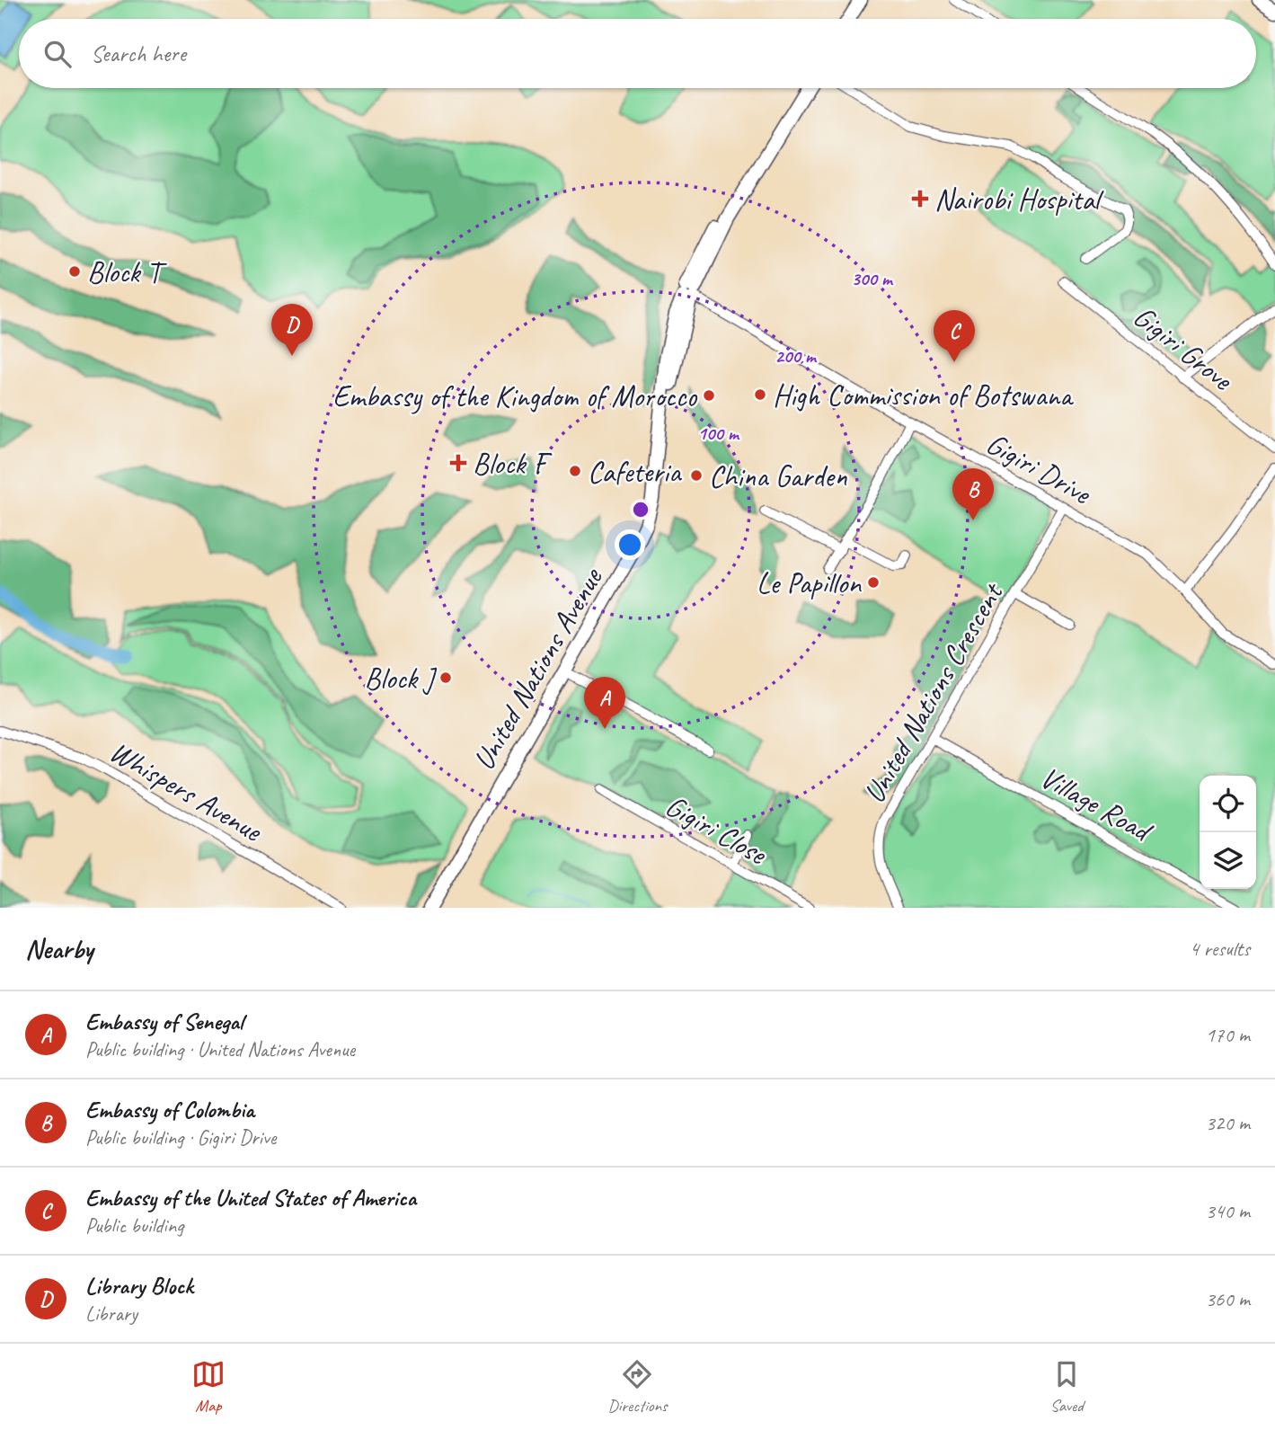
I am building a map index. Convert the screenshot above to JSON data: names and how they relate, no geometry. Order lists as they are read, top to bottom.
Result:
{
  "streets": {
    "street": [
      "Gigiri Grove",
      "Gigiri Drive",
      "United Nations Avenue",
      "United Nations Crescent",
      "Whispers Avenue",
      "Village Road",
      "Gigiri Close"
    ]
  },
  "crossings": [
    ["Gigiri Drive", "United Nations Avenue"],
    ["Gigiri Drive", "United Nations Crescent"],
    ["United Nations Crescent", "Village Road"]
  ],
  "places": {
    "health": ["Nairobi Hospital", "Block F"],
    "other": [
      "Block T",
      "High Commission of Botswana",
      "Embassy of the Kingdom of Morocco",
      "Cafeteria",
      "China Garden",
      "Le Papillon",
      "Block J"
    ]
  },
  "page": {
    "search": "Search here",
    "pins": [
      "D",
      "C",
      "B",
      "A"
    ],
    "heading": ["Nearby", "4 results"],
    "list": [
      {
        "mark": "A",
        "name": "Embassy of Senegal",
        "note": "Public building · United Nations Avenue",
        "value": "170 m"
      },
      {
        "mark": "B",
        "name": "Embassy of Colombia",
        "note": "Public building · Gigiri Drive",
        "value": "320 m"
      },
      {
        "mark": "C",
        "name": "Embassy of the United States of America",
        "note": "Public building",
        "value": "340 m"
      },
      {
        "mark": "D",
        "name": "Library Block",
        "note": "Library",
        "value": "360 m"
      }
    ],
    "nav": ["Map", "Directions", "Saved"]
  },
  "rings": ["300 m", "200 m", "100 m"]
}
